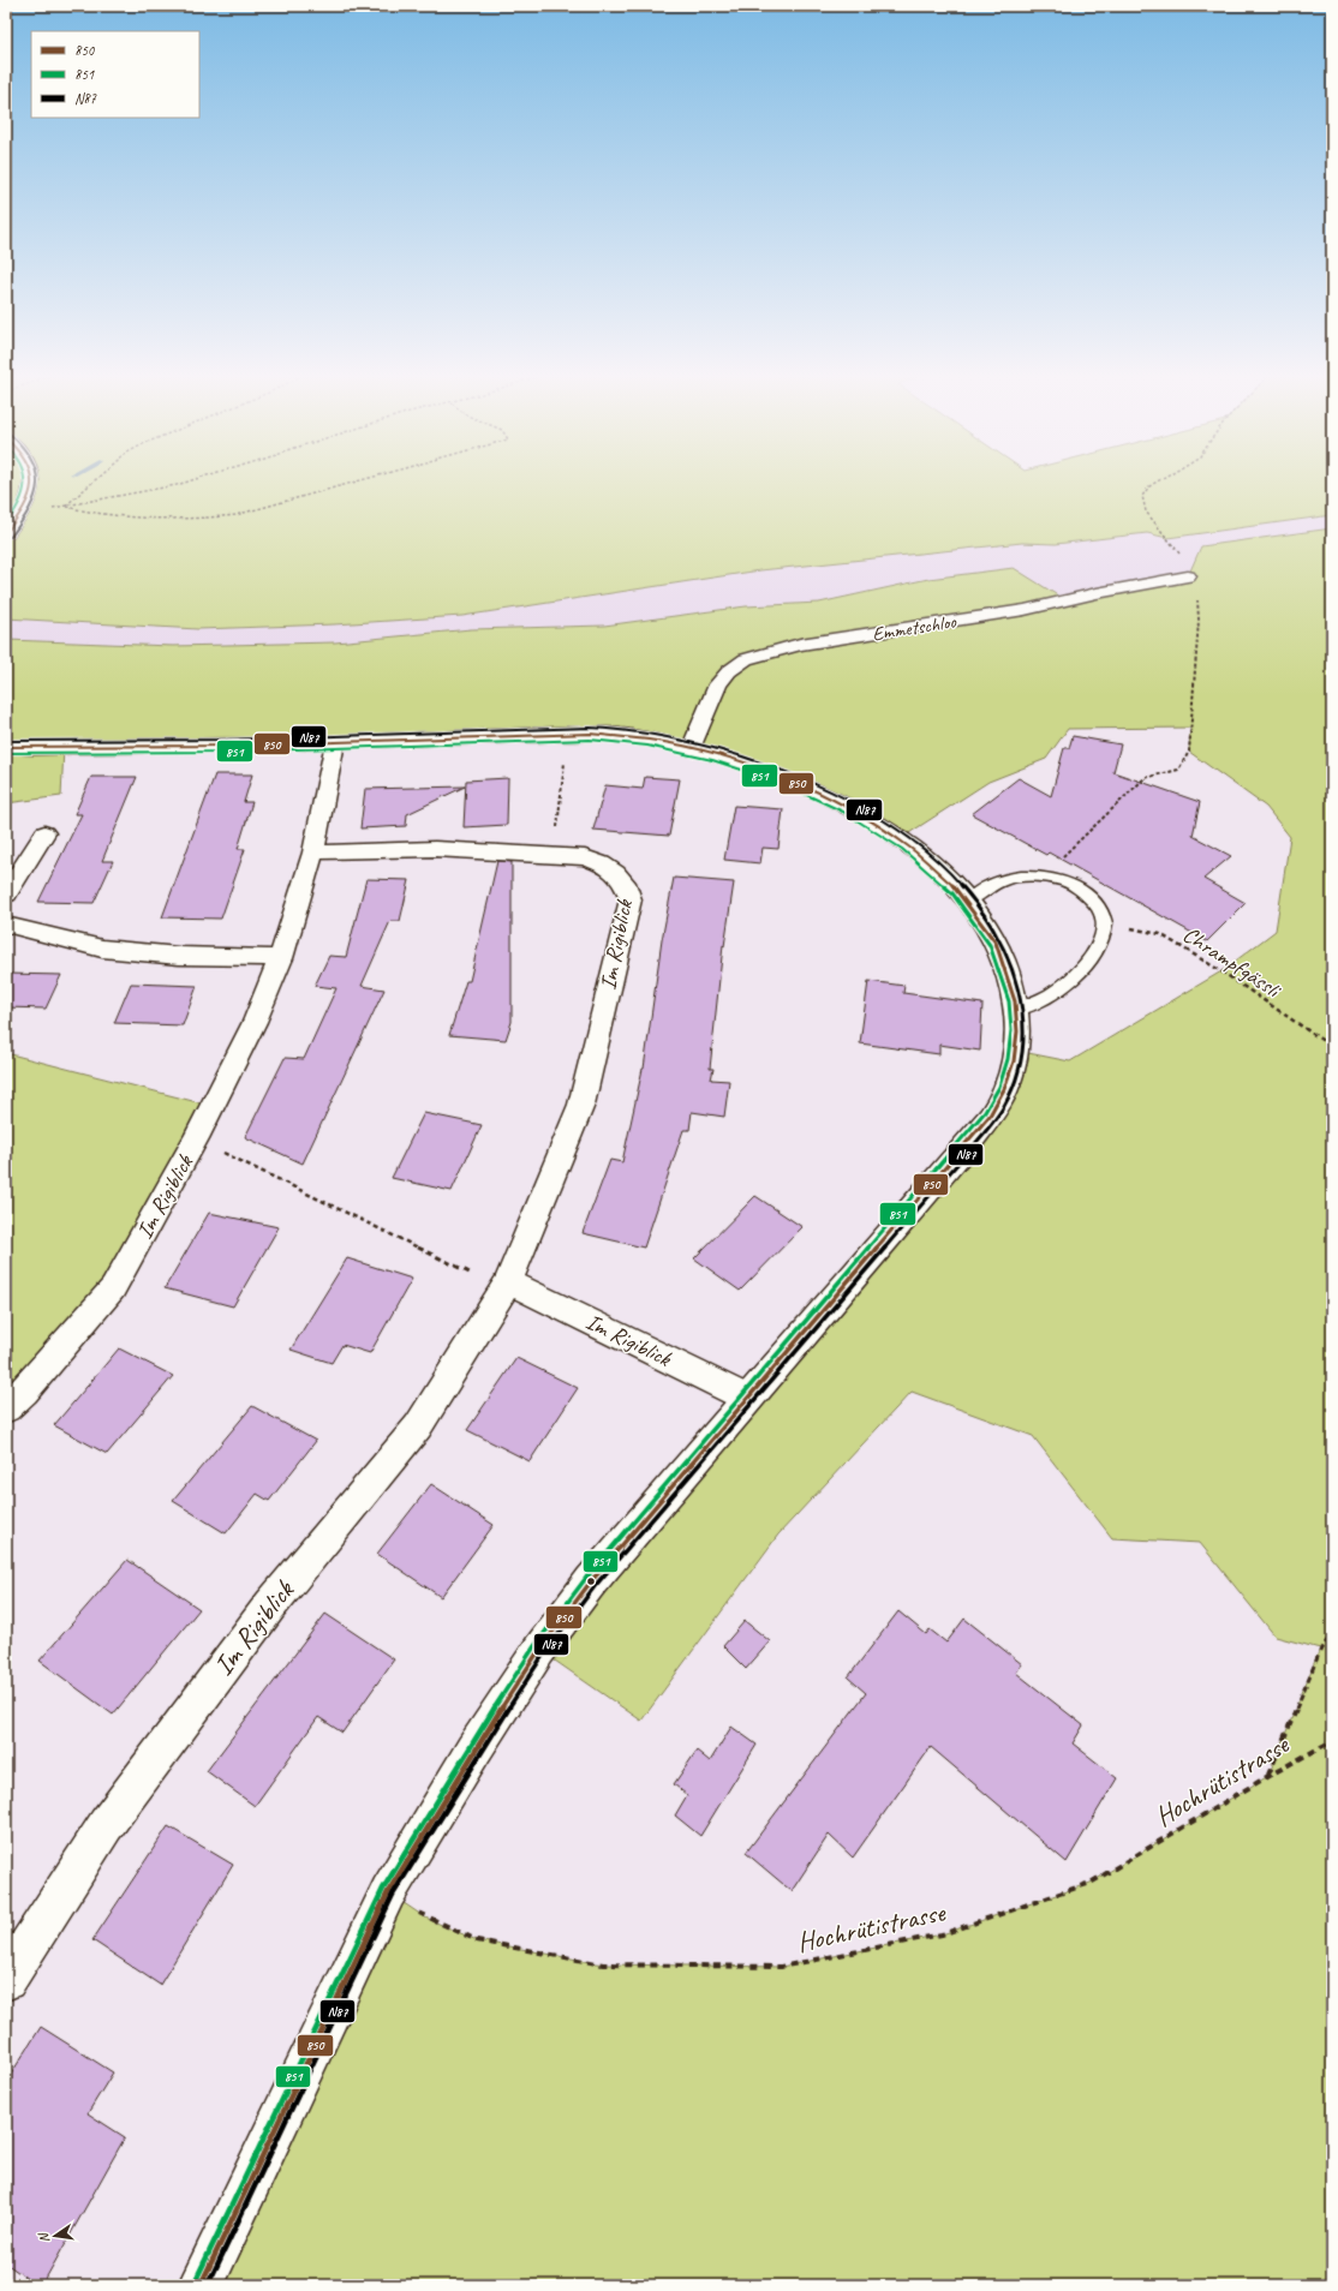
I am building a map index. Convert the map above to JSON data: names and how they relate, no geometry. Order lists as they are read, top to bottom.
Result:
{
  "streets": {
    "street": ["Emmetschloo", "Im Rigiblick"],
    "path": ["Chrampfgässli", "Hochrütistrasse"]
  },
  "lines": ["transit line 850", "transit line 851", "transit line N87"],
  "legend": ["850", "851", "N87"],
  "north": "left"
}
